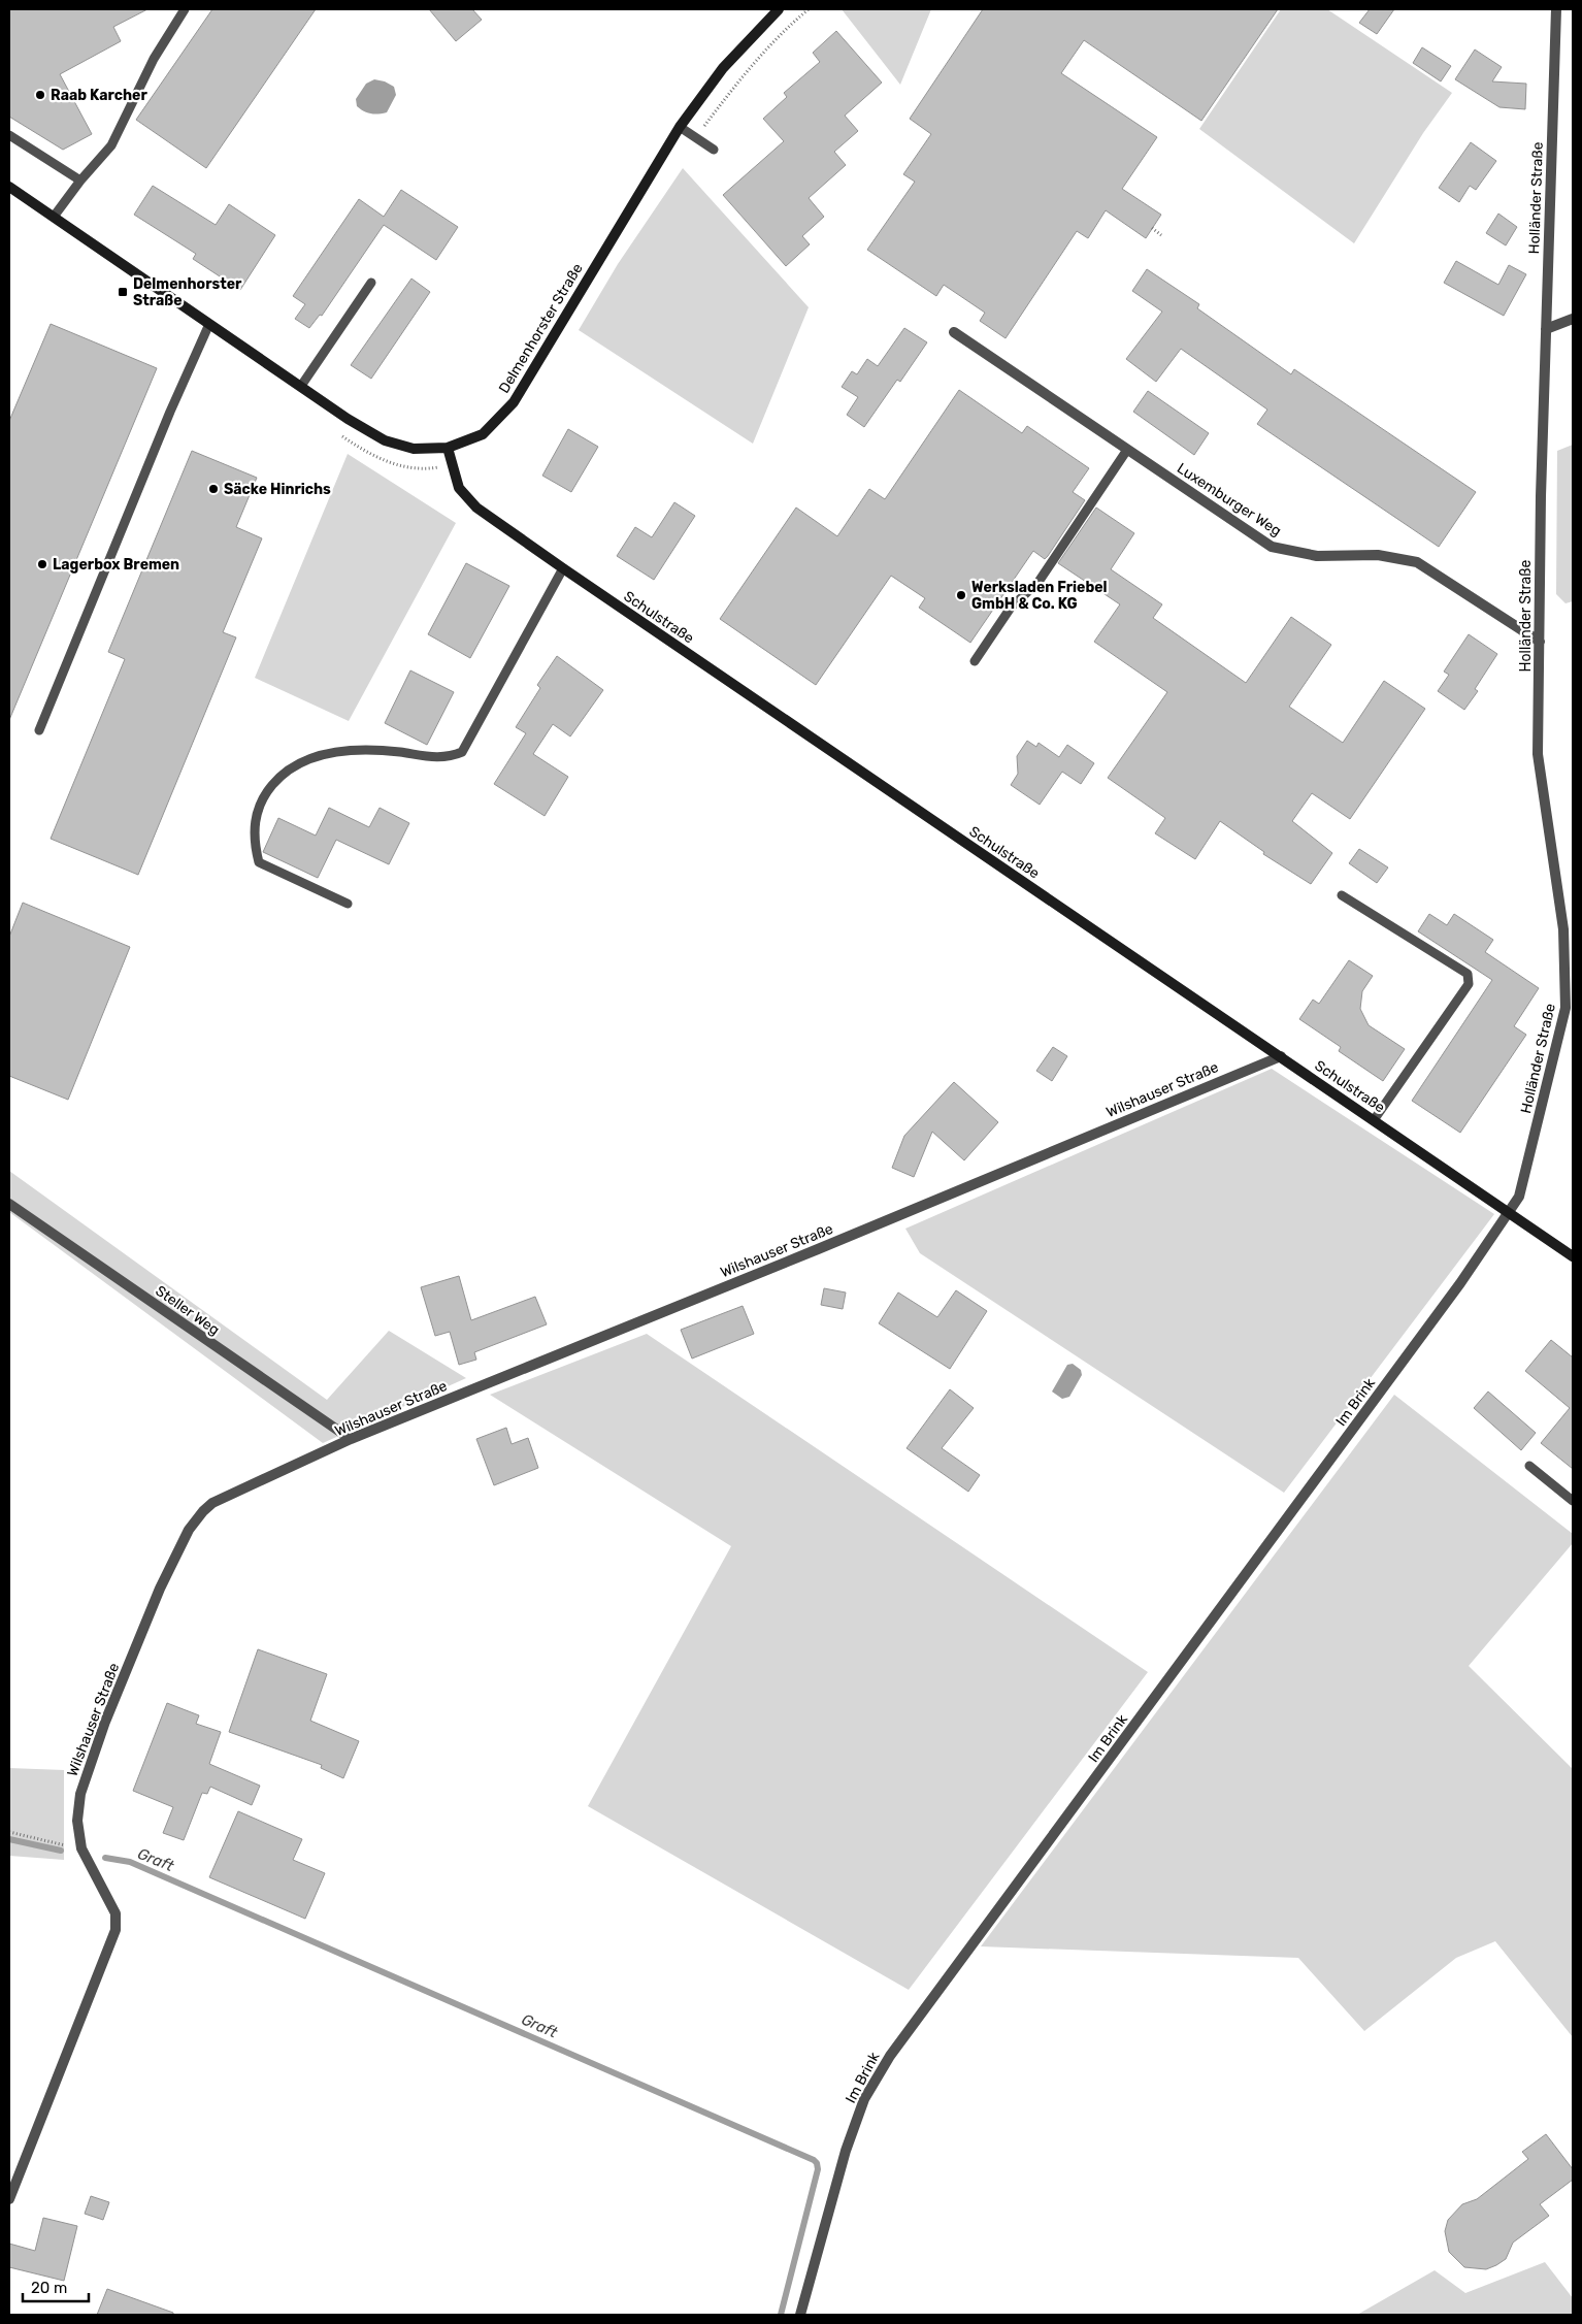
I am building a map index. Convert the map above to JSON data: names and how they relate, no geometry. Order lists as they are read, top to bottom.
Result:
{
  "streets": {
    "street": [
      "Holländer Straße",
      "Delmenhorster Straße",
      "Luxemburger Weg",
      "Schulstraße",
      "Wilshauser Straße",
      "Steller Weg",
      "Im Brink"
    ]
  },
  "crossings": [
    ["Holländer Straße", "Luxemburger Weg"],
    ["Holländer Straße", "Schulstraße"],
    ["Holländer Straße", "Im Brink"],
    ["Delmenhorster Straße", "Schulstraße"],
    ["Schulstraße", "Wilshauser Straße"],
    ["Schulstraße", "Im Brink"],
    ["Wilshauser Straße", "Steller Weg"]
  ],
  "water": ["Graft"],
  "places": {
    "other": [
      "Raab Karcher",
      "Säcke Hinrichs",
      "Lagerbox Bremen",
      "Werksladen Friebel GmbH & Co. KG"
    ],
    "transit": ["Delmenhorster Straße"]
  },
  "scale_bar": "20 m"
}
